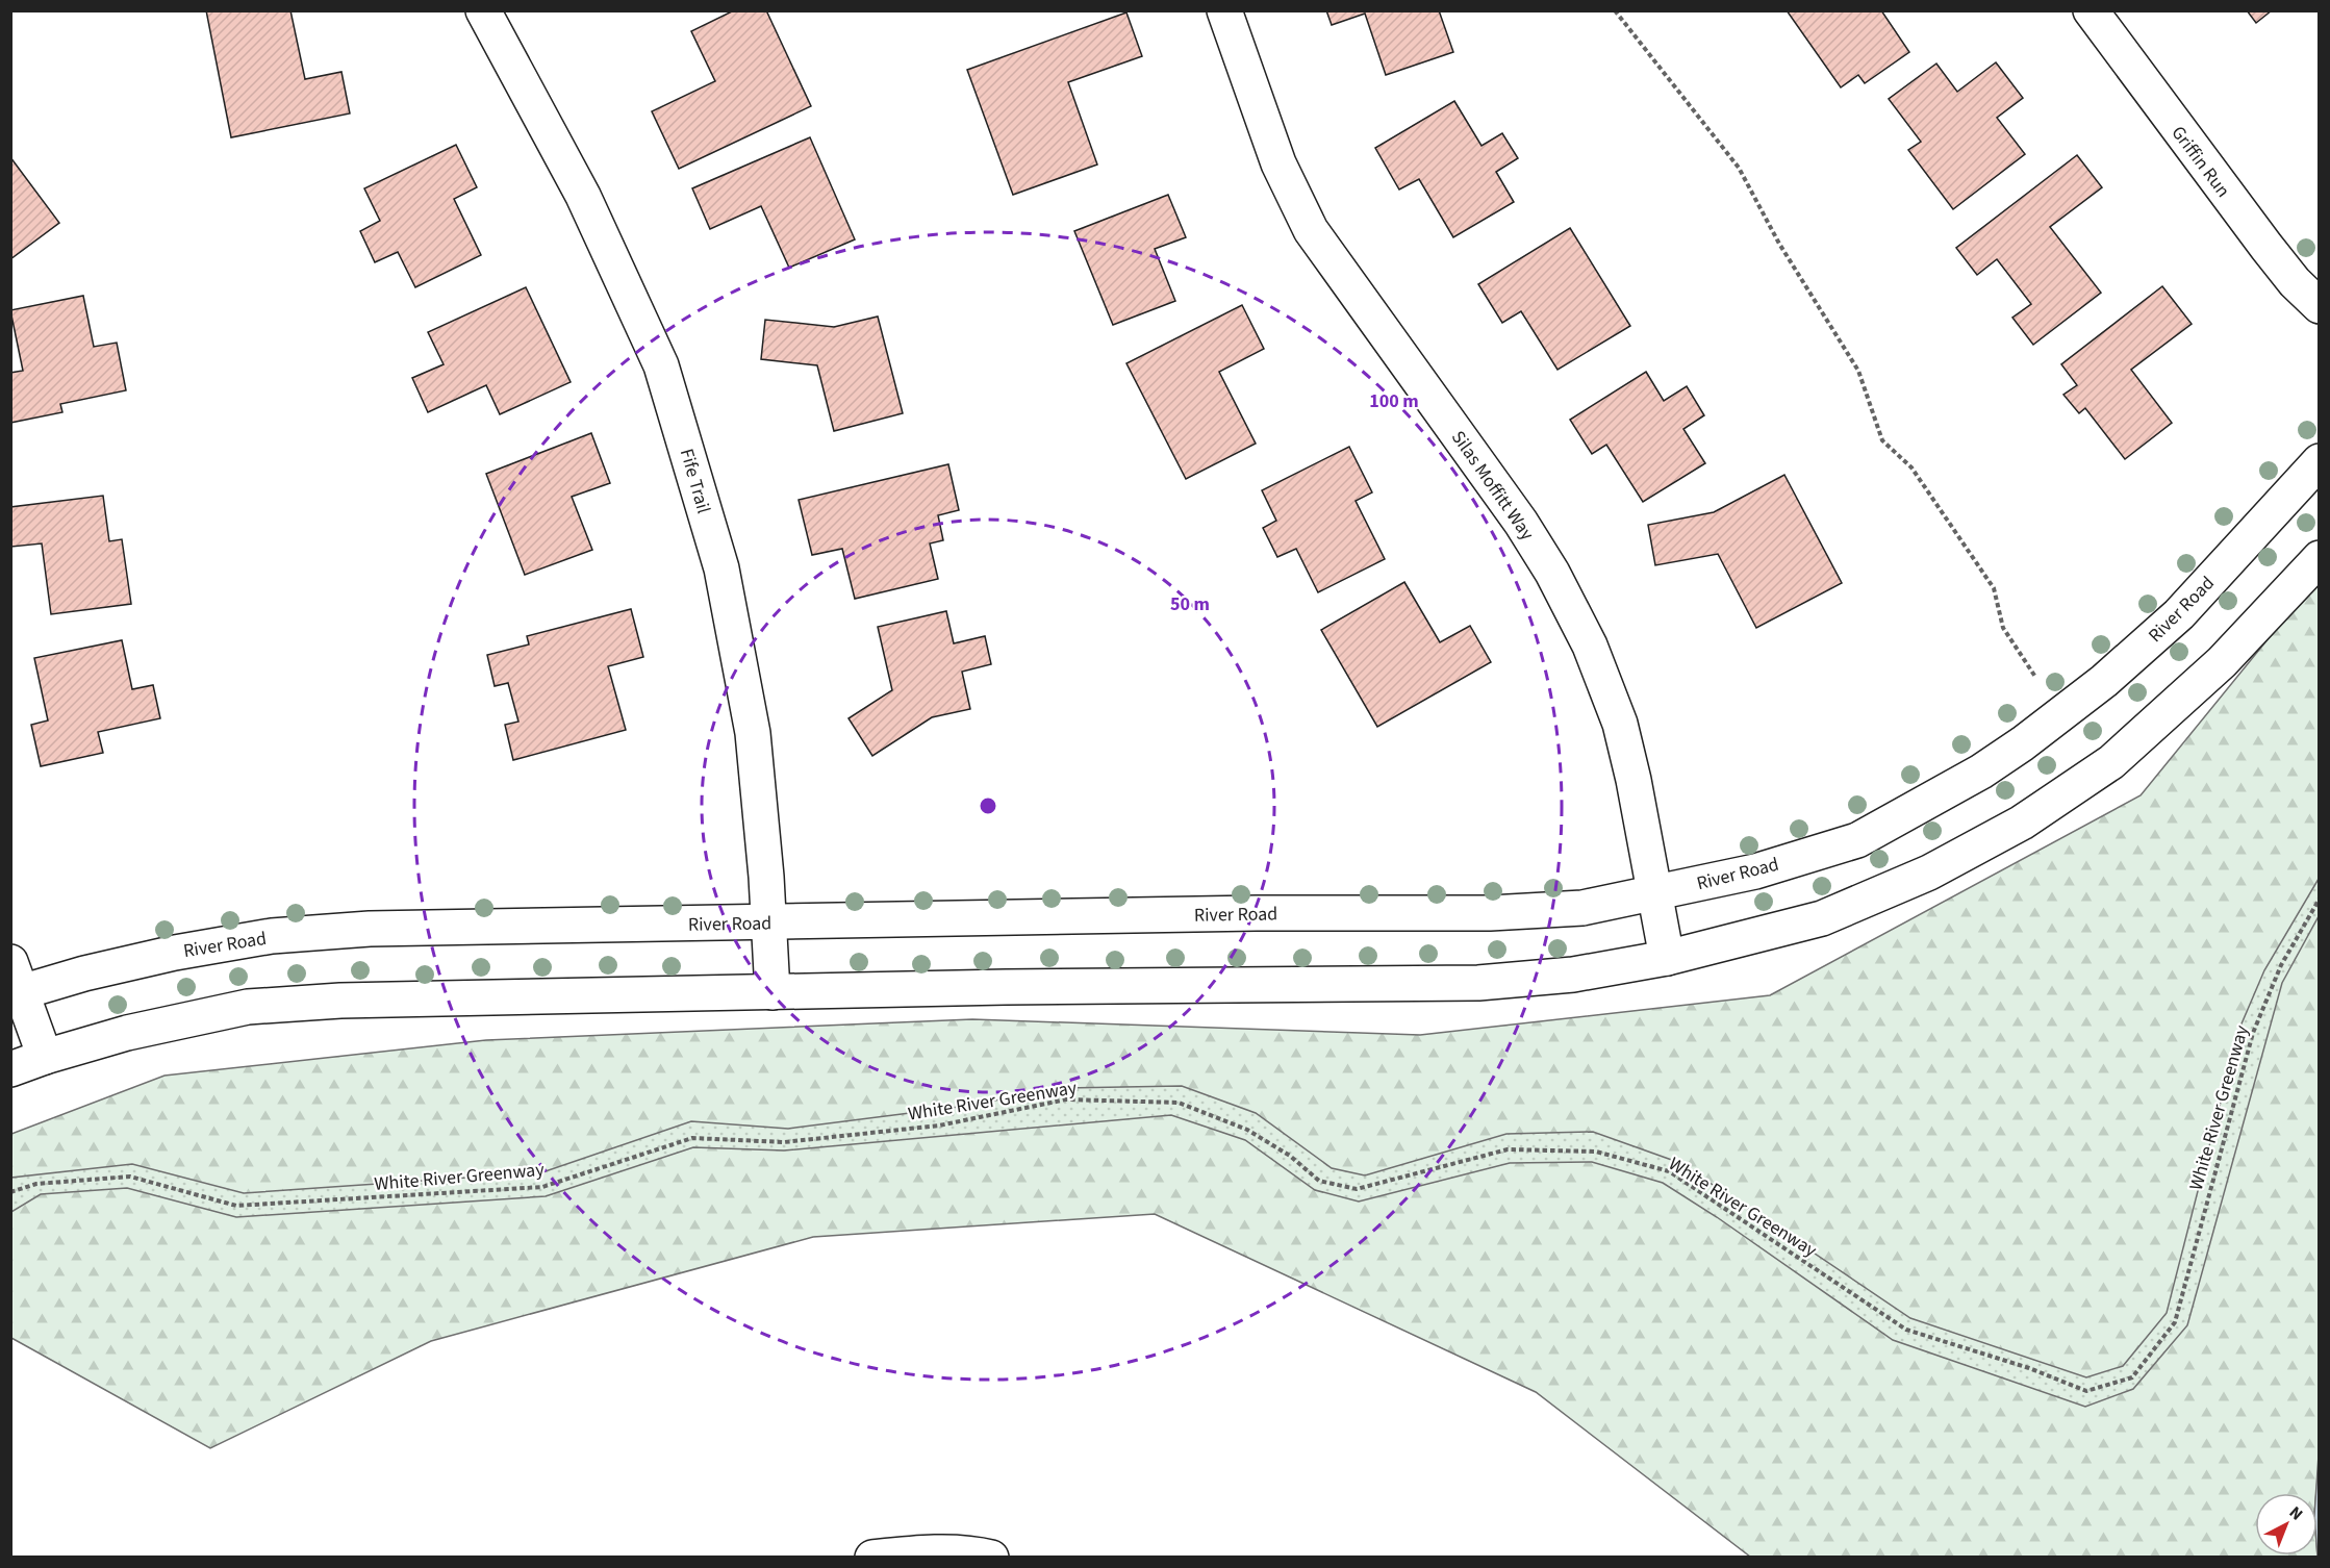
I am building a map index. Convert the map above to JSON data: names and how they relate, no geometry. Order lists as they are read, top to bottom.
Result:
{
  "streets": {
    "main road": [
      "Griffin Run",
      "Fife Trail",
      "Silas Moffitt Way",
      "River Road"
    ],
    "path": ["White River Greenway"]
  },
  "crossings": [
    ["Fife Trail", "River Road"],
    ["Silas Moffitt Way", "River Road"]
  ],
  "north": "top right",
  "rings": ["100 m", "50 m"]
}
